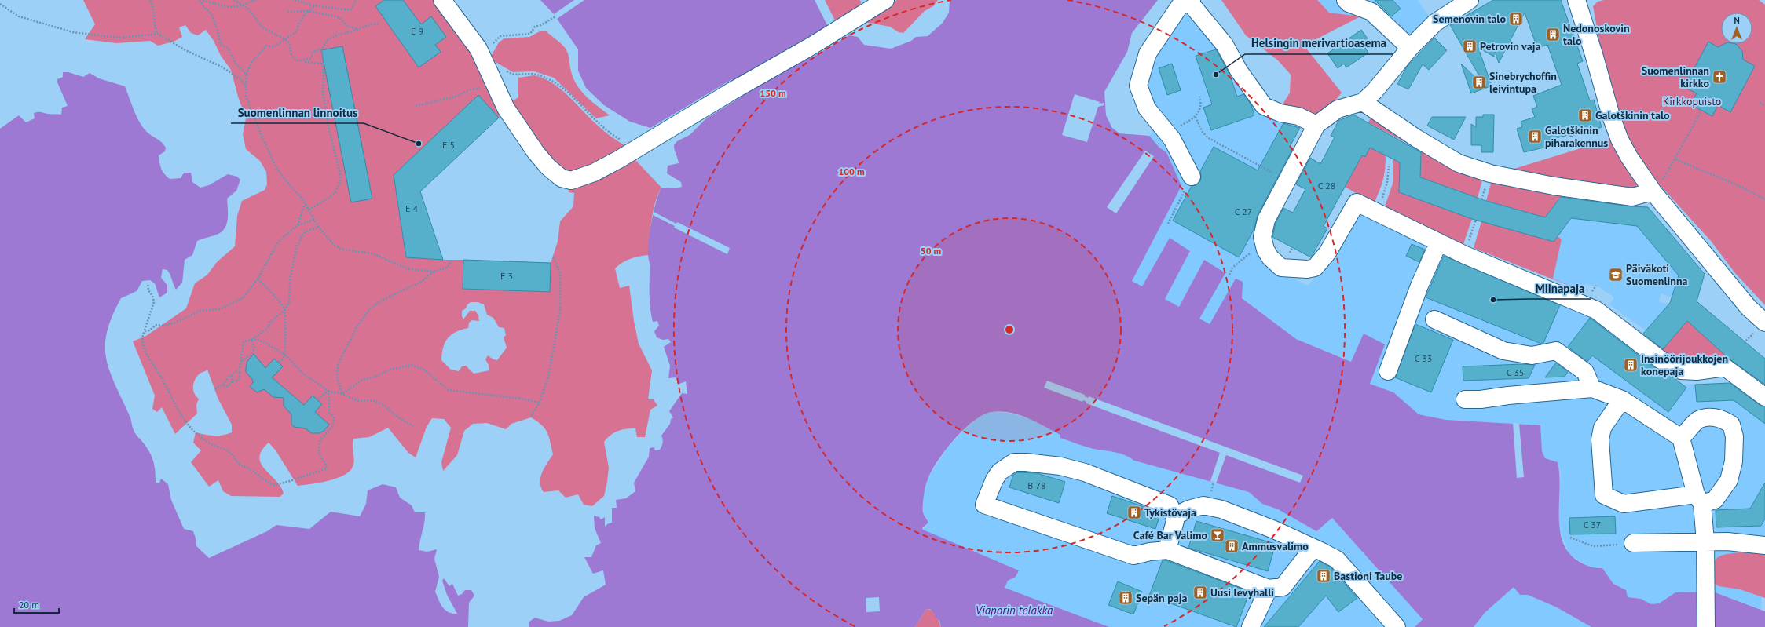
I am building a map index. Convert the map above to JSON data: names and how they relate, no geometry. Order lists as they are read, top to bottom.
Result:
{
  "water": ["Viaporin telakka"],
  "parks": ["Kirkkopuisto"],
  "places": {
    "building": [
      "Semenovin talo",
      "Nedonoskovin talo",
      "Petrovin vaja",
      "Sinebrychoffin leivintupa",
      "Galotškinin talo",
      "Galotškinin piharakennus",
      "Insinöörijoukkojen konepaja",
      "Tykistövaja",
      "Ammusvalimo",
      "Bastioni Taube",
      "Uusi levyhalli",
      "Sepän paja"
    ],
    "other": ["Helsingin merivartioasema", "Suomenlinnan linnoitus", "Miinapaja"],
    "church": ["Suomenlinnan kirkko"],
    "school or university": ["Päiväkoti Suomenlinna"],
    "bar": ["Café Bar Valimo"]
  },
  "house_numbers": [
    "E 9",
    "E 5",
    "C 28",
    "E 4",
    "C 27",
    "E 3",
    "C 33",
    "C 35",
    "B 78",
    "C 37"
  ],
  "scale_bar": "20 m",
  "north": "top",
  "rings": ["150 m", "100 m", "50 m"]
}
